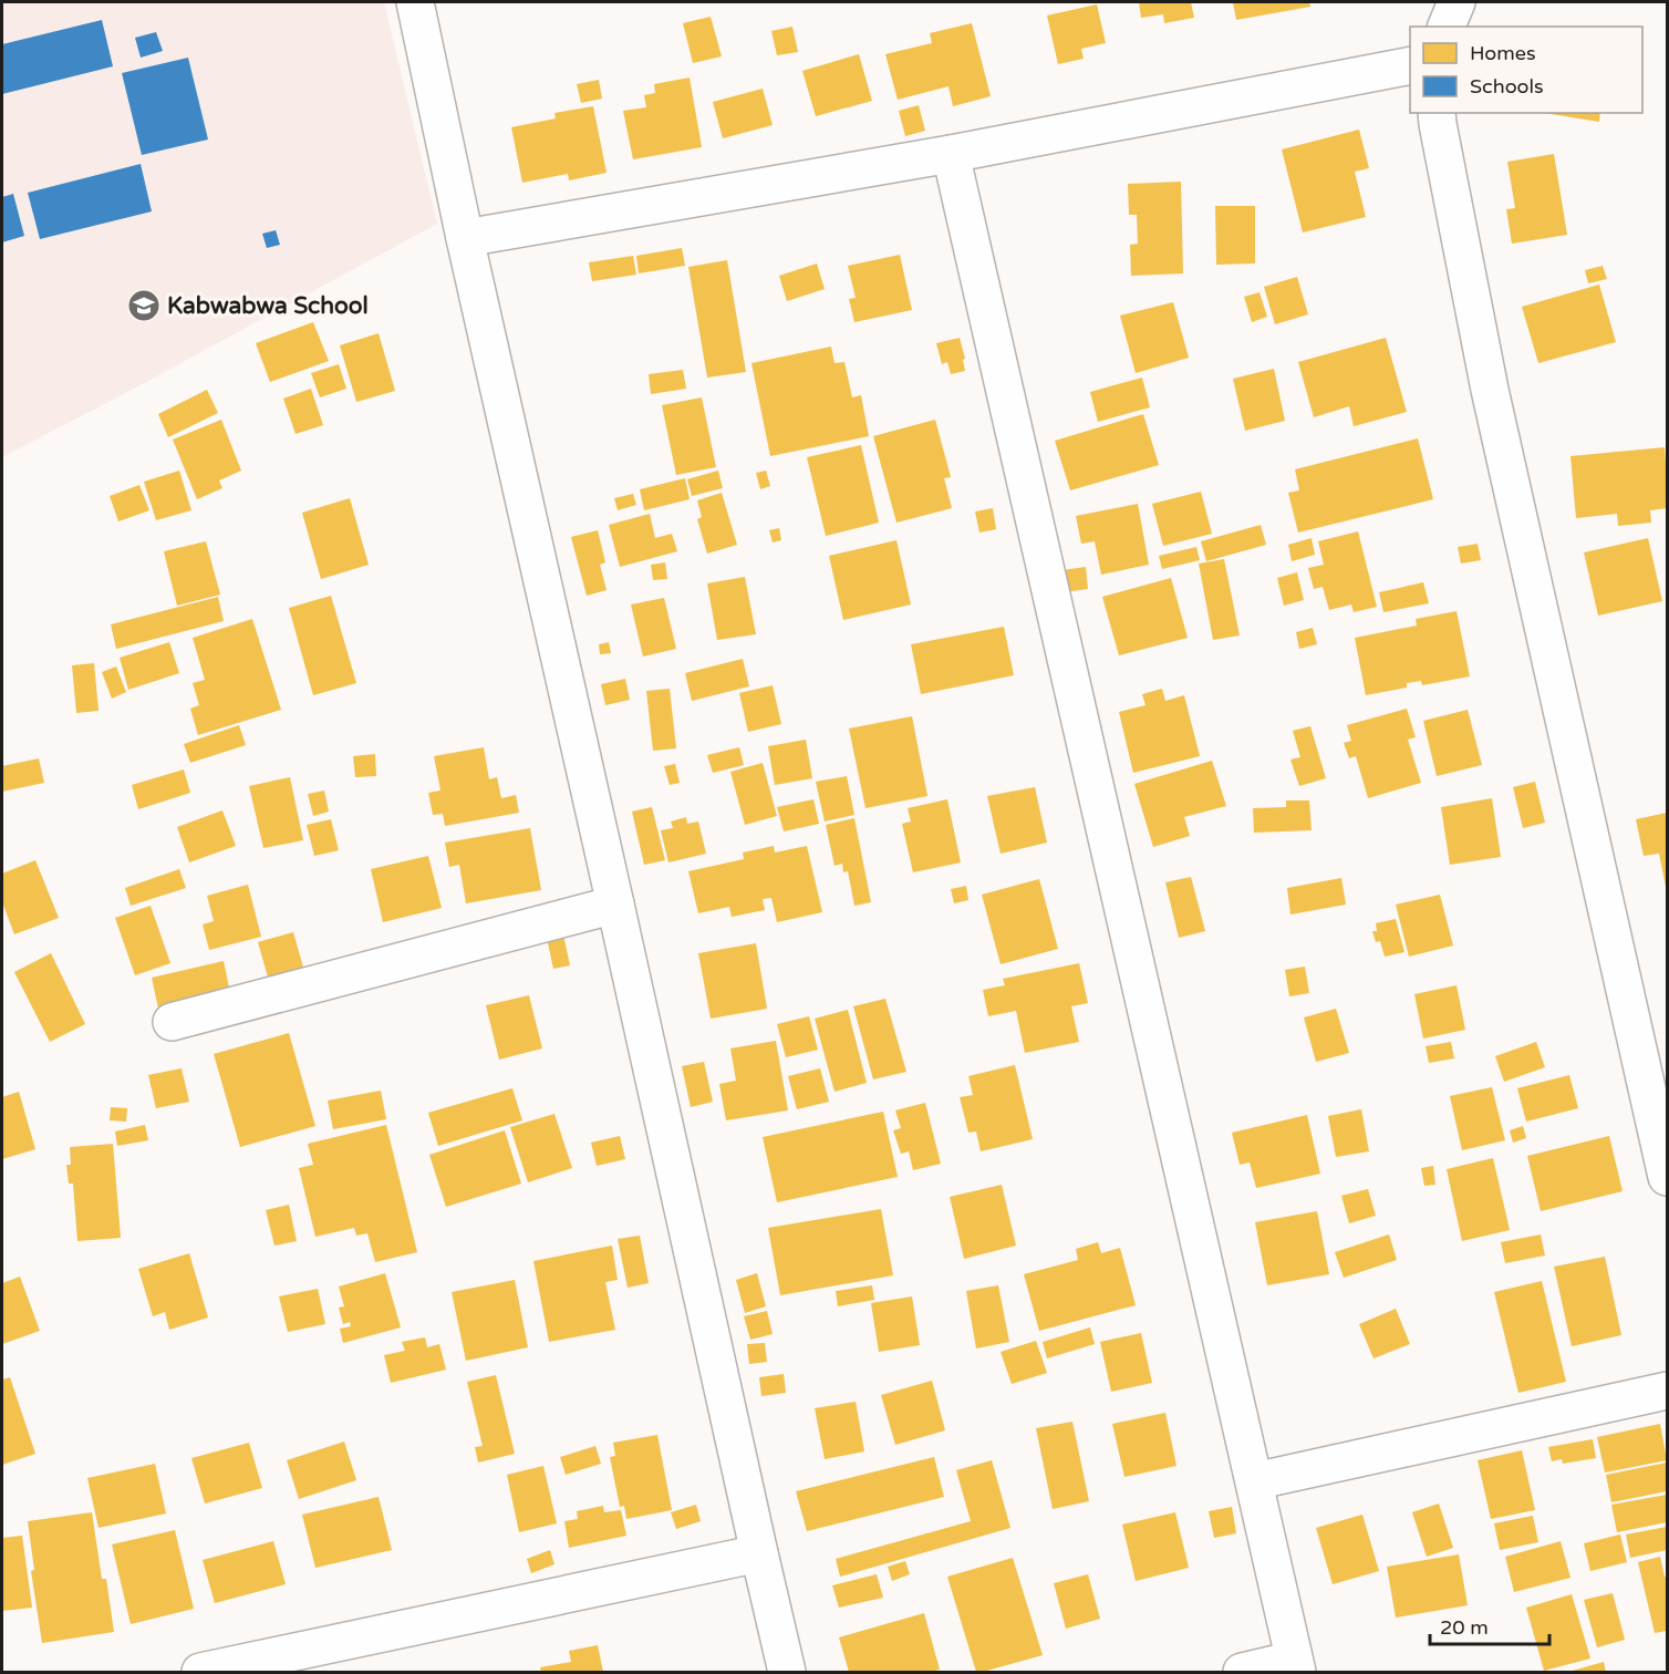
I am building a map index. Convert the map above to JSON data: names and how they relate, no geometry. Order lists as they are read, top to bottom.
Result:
{
  "places": {
    "school or university": ["Kabwabwa School"]
  },
  "legend": ["Homes", "Schools"],
  "scale_bar": "20 m"
}
